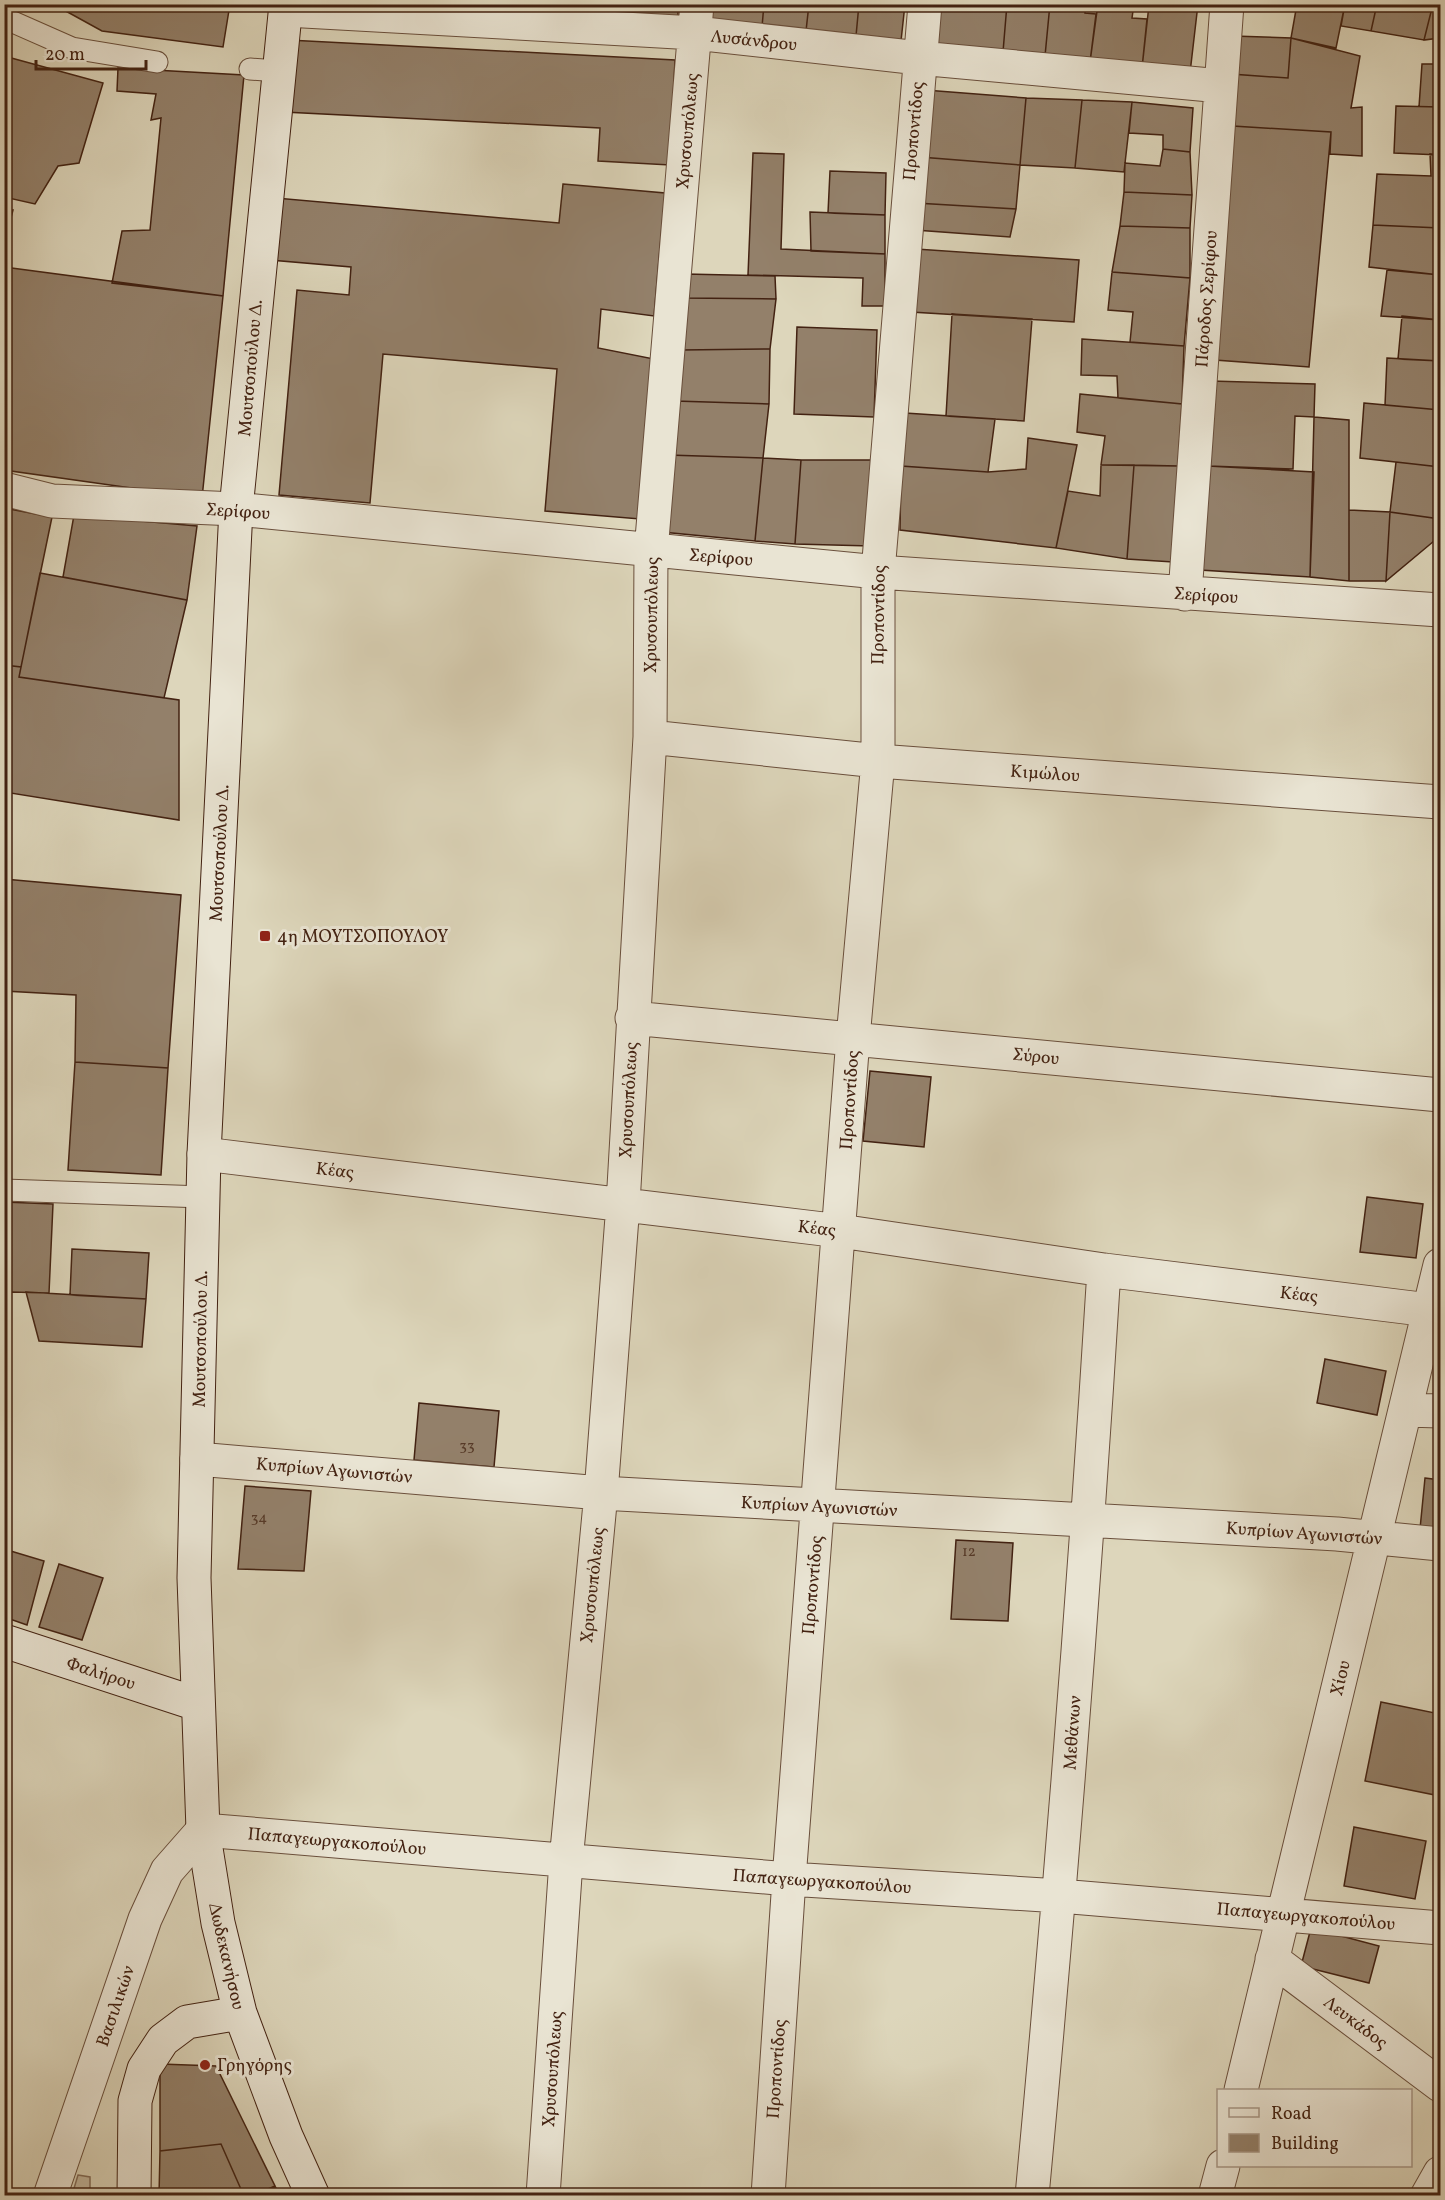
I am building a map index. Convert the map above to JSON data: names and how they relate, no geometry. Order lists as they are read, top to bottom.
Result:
{
  "streets": {
    "street": [
      "Λυσάνδρου",
      "Χρυσουπόλεως",
      "Προποντίδος",
      "Πάροδος Σερίφου",
      "Μουτσοπούλου Δ.",
      "Σερίφου",
      "Κιμώλου",
      "Σύρου",
      "Κέας",
      "Κυπρίων Αγωνιστών",
      "Φαλήρου",
      "Χίου",
      "Μεθάνων",
      "Παπαγεωργακοπούλου",
      "Δωδεκανήσου",
      "Βασιλικών",
      "Λευκάδος"
    ]
  },
  "crossings": [
    ["Λυσάνδρου", "Χρυσουπόλεως"],
    ["Λυσάνδρου", "Προποντίδος"],
    ["Λυσάνδρου", "Πάροδος Σερίφου"],
    ["Λυσάνδρου", "Μουτσοπούλου Δ."],
    ["Χρυσουπόλεως", "Σερίφου"],
    ["Χρυσουπόλεως", "Κιμώλου"],
    ["Χρυσουπόλεως", "Σύρου"],
    ["Χρυσουπόλεως", "Κέας"],
    ["Χρυσουπόλεως", "Κυπρίων Αγωνιστών"],
    ["Χρυσουπόλεως", "Παπαγεωργακοπούλου"],
    ["Προποντίδος", "Σερίφου"],
    ["Προποντίδος", "Κιμώλου"],
    ["Προποντίδος", "Σύρου"],
    ["Προποντίδος", "Κέας"],
    ["Προποντίδος", "Κυπρίων Αγωνιστών"],
    ["Προποντίδος", "Παπαγεωργακοπούλου"],
    ["Πάροδος Σερίφου", "Σερίφου"],
    ["Μουτσοπούλου Δ.", "Σερίφου"],
    ["Μουτσοπούλου Δ.", "Κέας"],
    ["Μουτσοπούλου Δ.", "Κυπρίων Αγωνιστών"],
    ["Μουτσοπούλου Δ.", "Φαλήρου"],
    ["Μουτσοπούλου Δ.", "Δωδεκανήσου"],
    ["Κέας", "Χίου"],
    ["Κέας", "Μεθάνων"],
    ["Κυπρίων Αγωνιστών", "Χίου"],
    ["Κυπρίων Αγωνιστών", "Μεθάνων"],
    ["Φαλήρου", "Δωδεκανήσου"],
    ["Χίου", "Παπαγεωργακοπούλου"],
    ["Χίου", "Λευκάδος"],
    ["Μεθάνων", "Παπαγεωργακοπούλου"],
    ["Παπαγεωργακοπούλου", "Δωδεκανήσου"],
    ["Παπαγεωργακοπούλου", "Βασιλικών"],
    ["Δωδεκανήσου", "Βασιλικών"]
  ],
  "places": {
    "transit": ["4η ΜΟΥΤΣΟΠΟΥΛΟΥ"],
    "other": ["Γρηγόρης"]
  },
  "house_numbers": ["33", "34", "12"],
  "legend": ["Road", "Building"],
  "scale_bar": "20 m"
}
